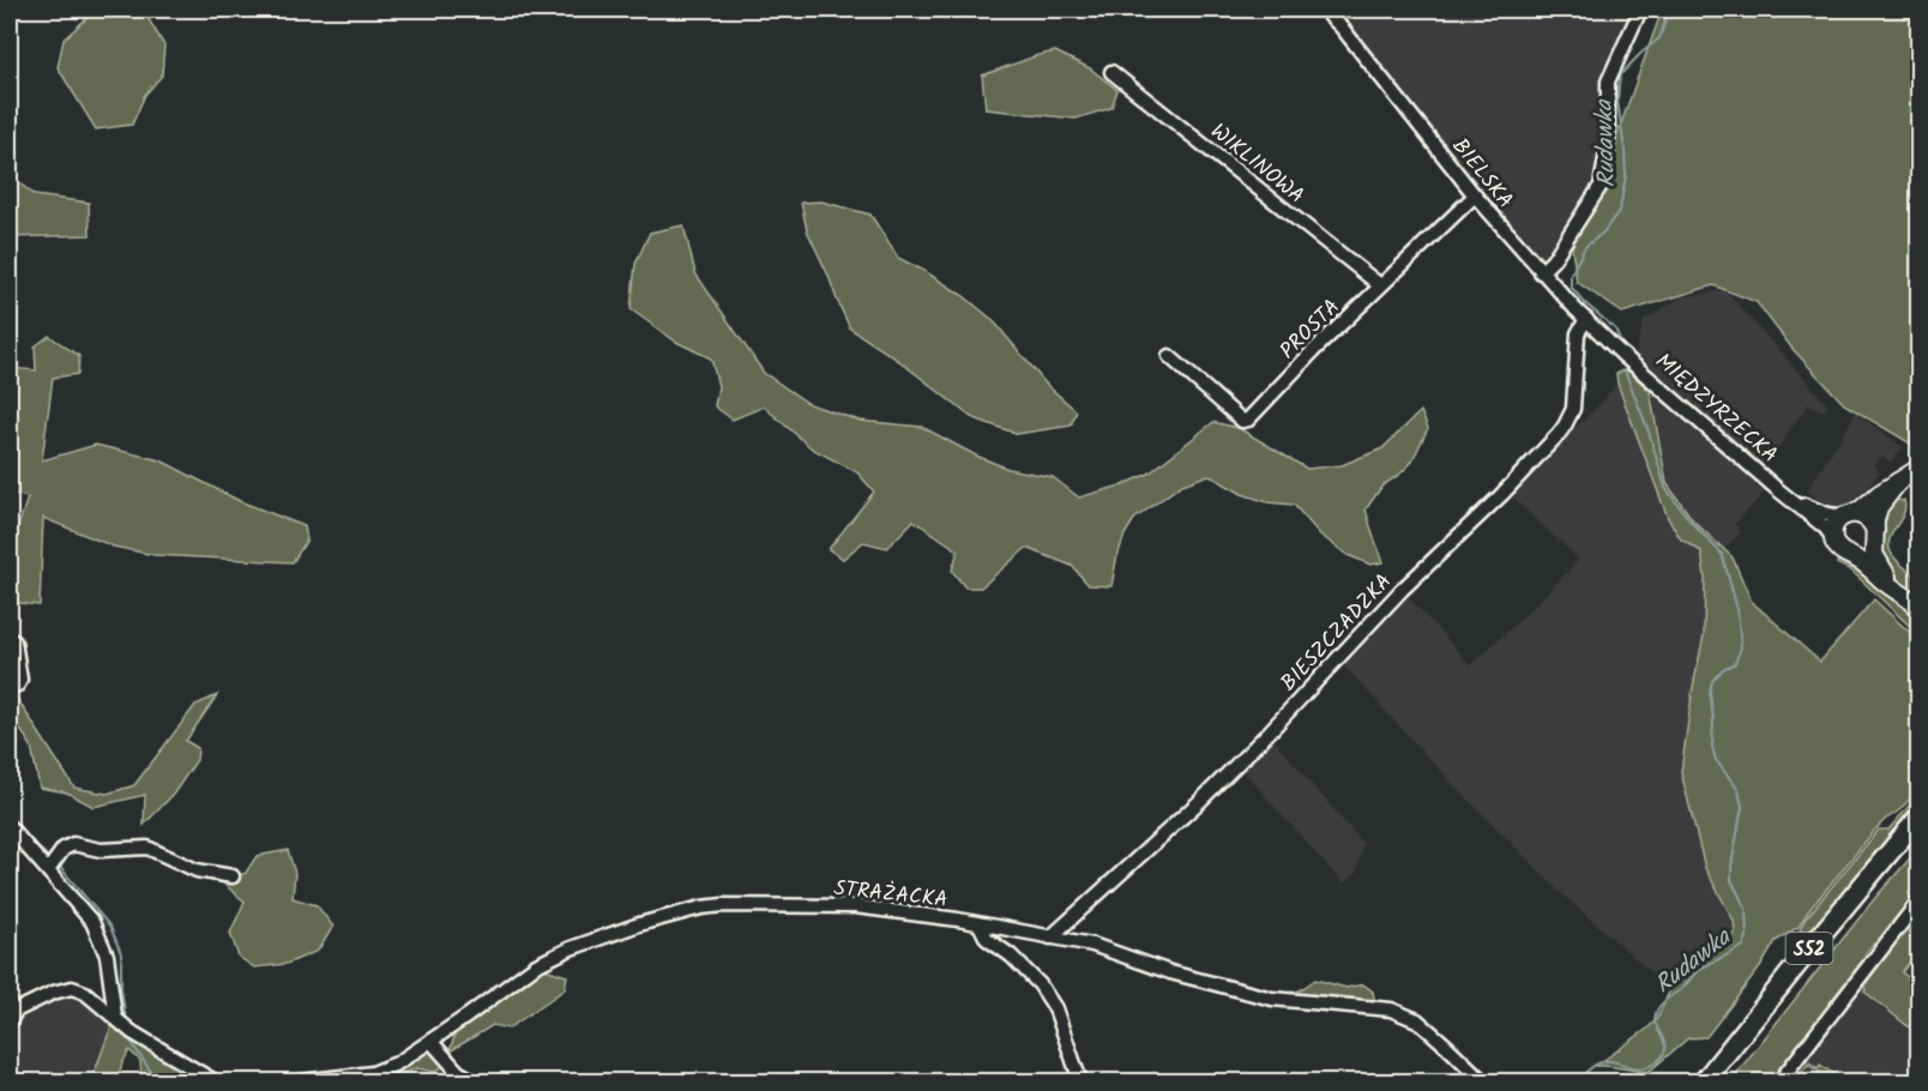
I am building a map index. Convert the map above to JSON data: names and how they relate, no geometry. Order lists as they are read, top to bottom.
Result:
{
  "streets": {
    "highway": ["S52"],
    "street": [
      "WIKLINOWA",
      "BIELSKA",
      "PROSTA",
      "MIĘDZYRZECKA",
      "BIESZCZADZKA",
      "STRAŻACKA"
    ]
  },
  "crossings": [
    ["WIKLINOWA", "PROSTA"],
    ["BIELSKA", "PROSTA"],
    ["BIELSKA", "MIĘDZYRZECKA"],
    ["BIELSKA", "BIESZCZADZKA"],
    ["BIESZCZADZKA", "STRAŻACKA"]
  ],
  "water": ["Rudawka"]
}
